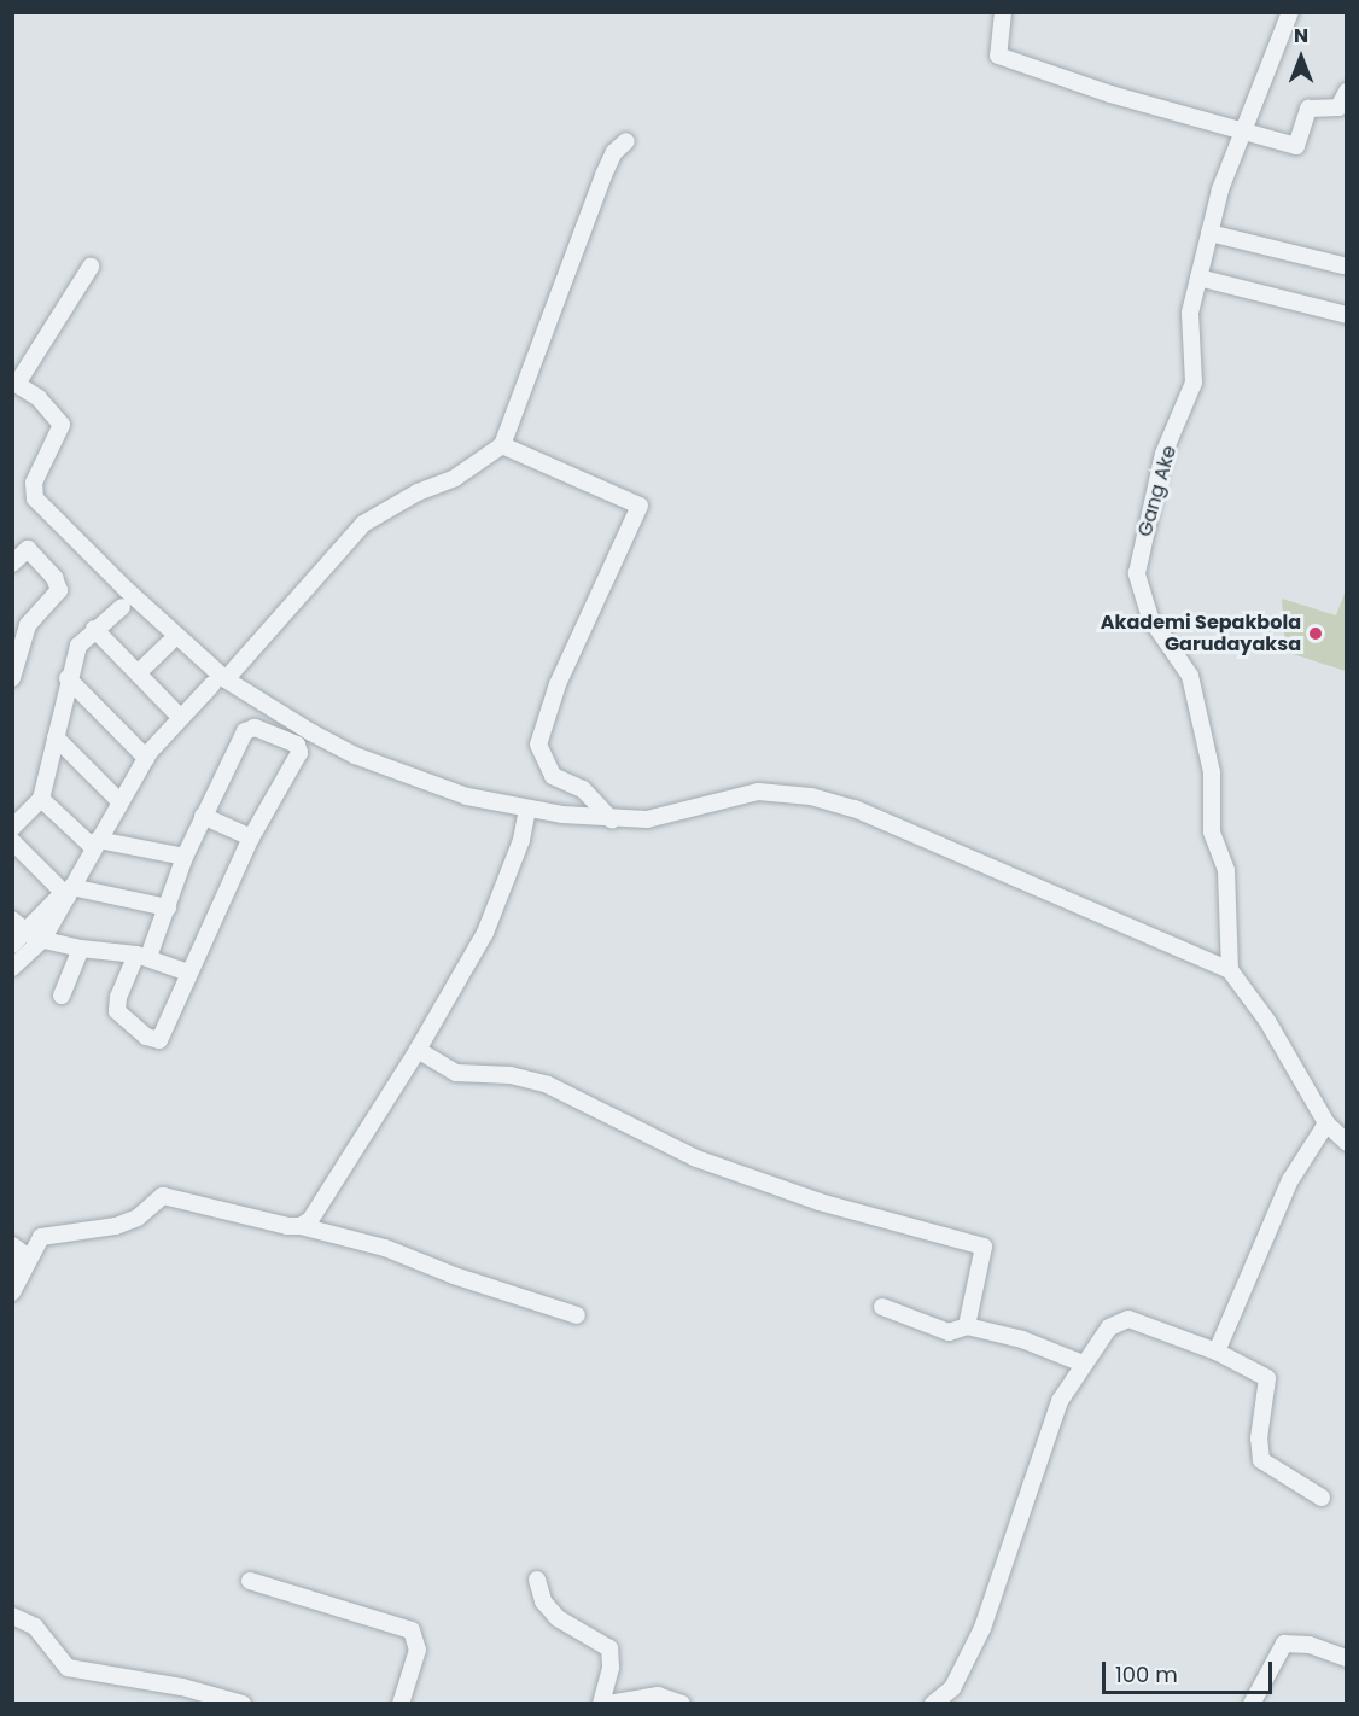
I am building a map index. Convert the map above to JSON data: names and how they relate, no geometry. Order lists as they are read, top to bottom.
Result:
{
  "streets": {
    "street": ["Gang Ake"]
  },
  "places": ["Akademi Sepakbola Garudayaksa"],
  "scale_bar": "100 m",
  "north": "top"
}
